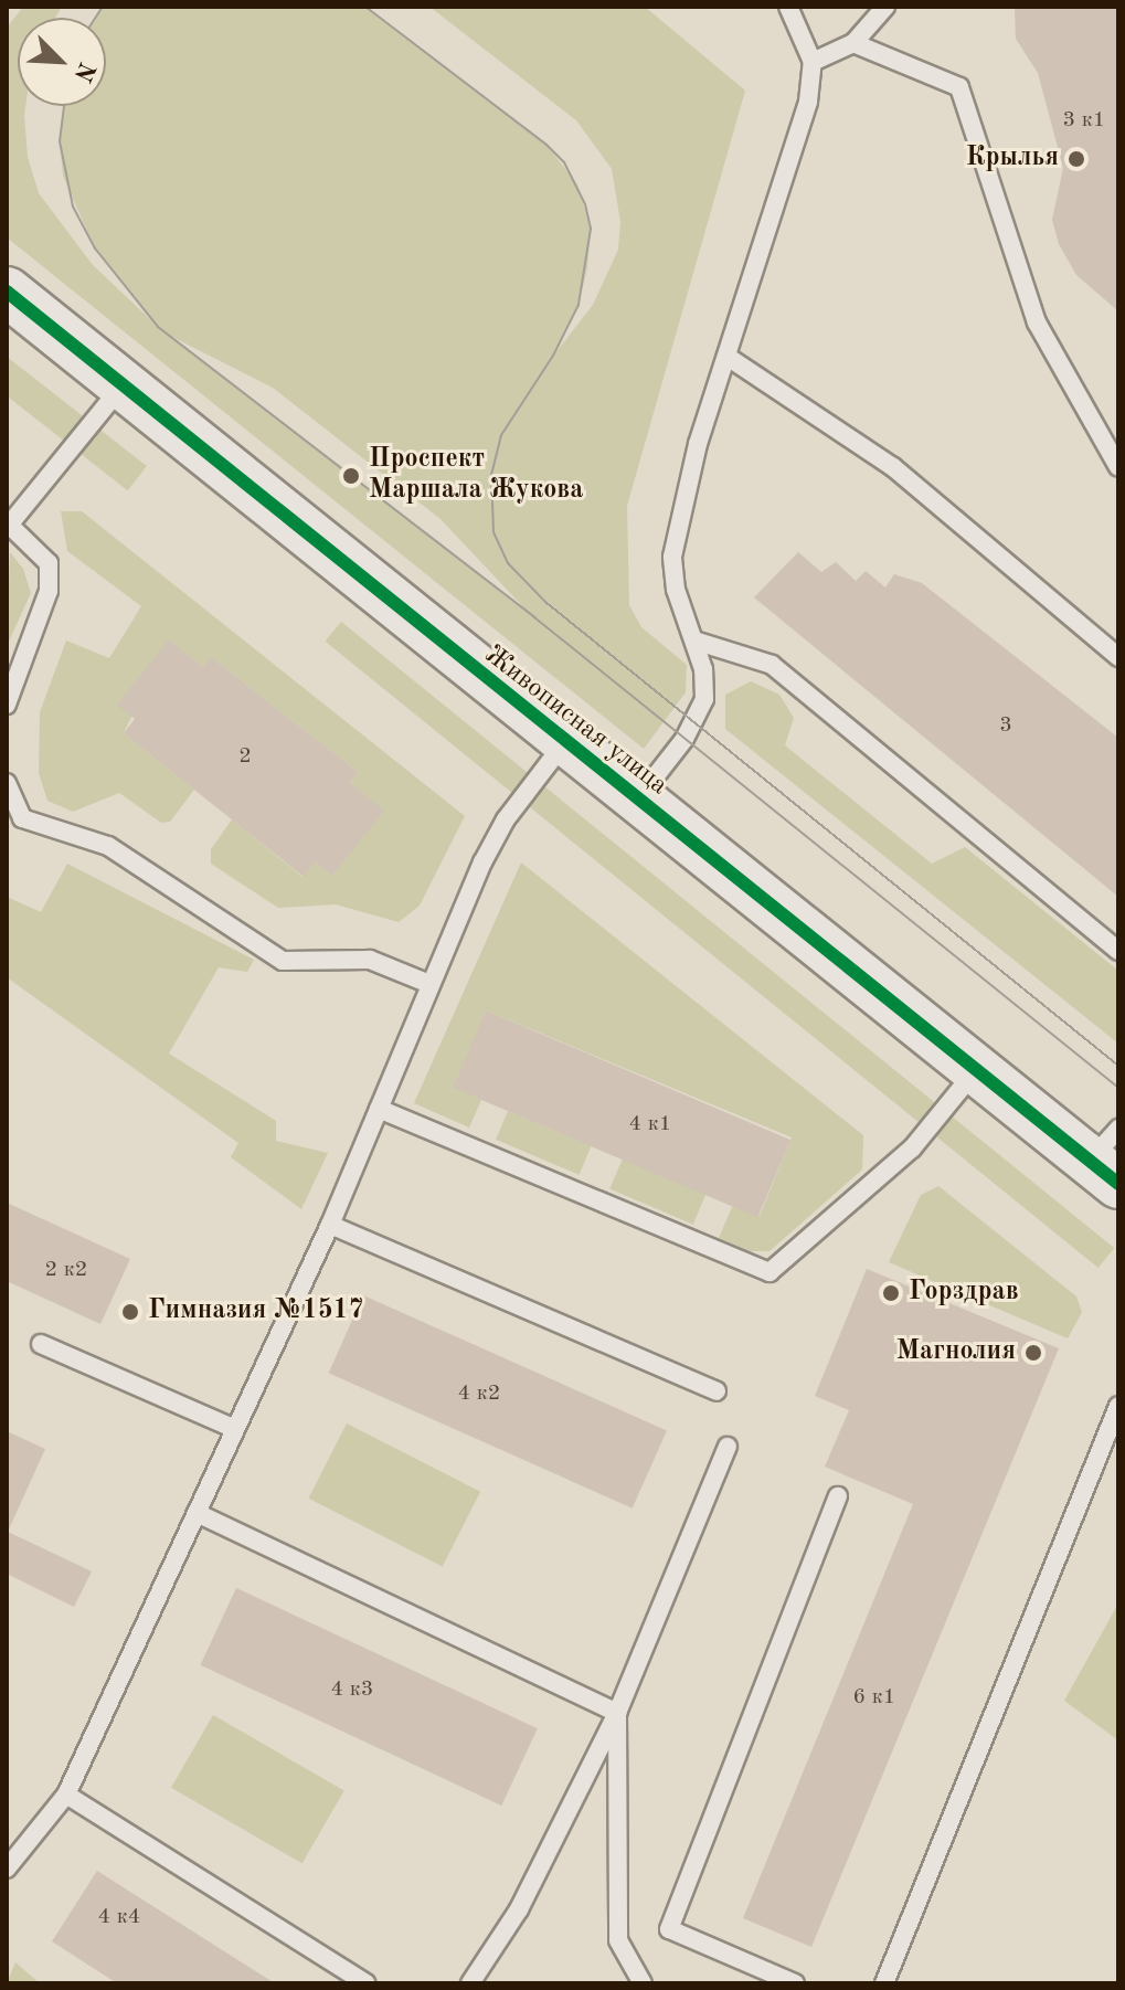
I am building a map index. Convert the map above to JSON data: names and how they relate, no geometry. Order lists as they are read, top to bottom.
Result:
{
  "streets": {
    "street": ["Живописная улица"]
  },
  "places": [
    "Крылья",
    "Проспект Маршала Жукова",
    "Горздрав",
    "Гимназия №1517",
    "Магнолия"
  ],
  "house_numbers": [
    "3 к1",
    "3",
    "2",
    "4 к1",
    "2 к2",
    "4 к2",
    "4 к3",
    "6 к1",
    "4 к4"
  ],
  "north": "bottom right"
}
